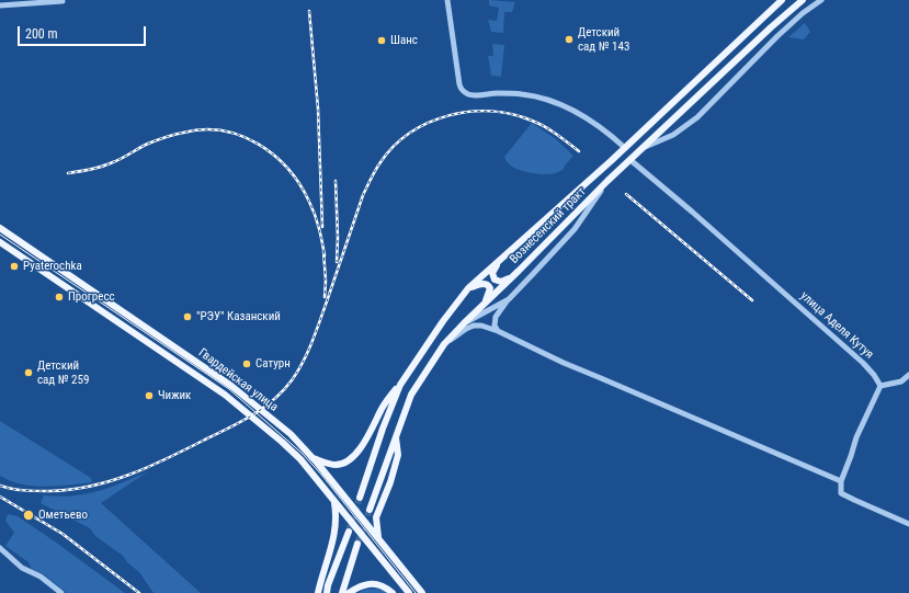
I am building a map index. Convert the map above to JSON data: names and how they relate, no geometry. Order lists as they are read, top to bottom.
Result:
{
  "streets": {
    "main road": ["Вознесенский тракт", "Гвардейская улица"],
    "street": ["улица Аделя Кутуя"]
  },
  "crossings": [
    ["Вознесенский тракт", "улица Аделя Кутуя"]
  ],
  "places": [
    "Детский сад № 143",
    "Шанс",
    "Pyaterochka",
    "Прогресс",
    "\"РЭУ\" Казанский",
    "Сатурн",
    "Детский сад № 259",
    "Чижик",
    "Ометьево"
  ],
  "scale_bar": "200 m"
}
